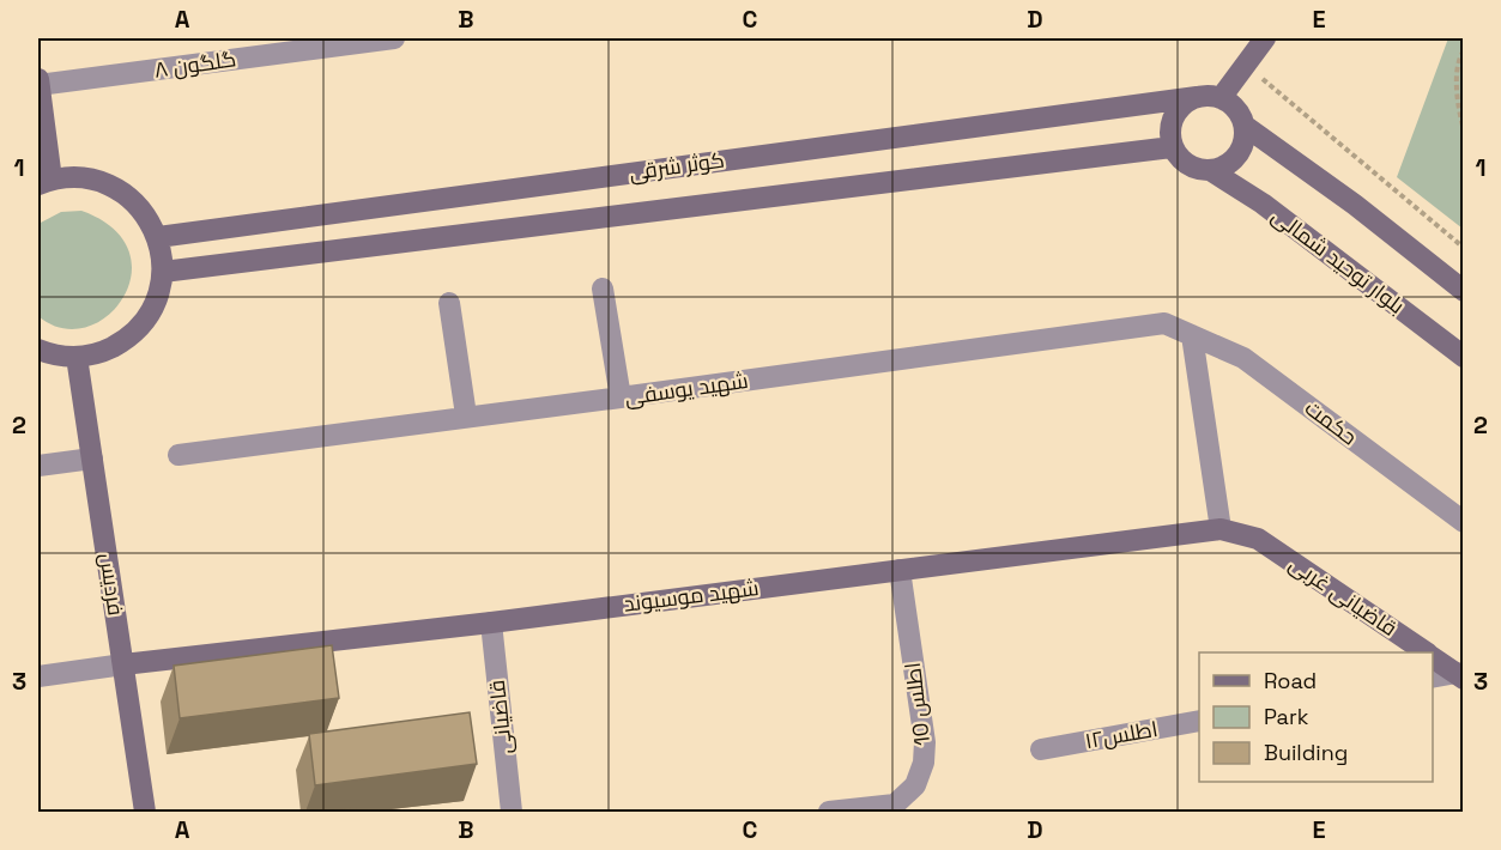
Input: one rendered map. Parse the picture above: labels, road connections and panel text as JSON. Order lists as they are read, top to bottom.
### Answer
{
  "streets": {
    "main road": [
      "کوثر شرقی",
      "بلوار توحید شمالی",
      "فردیس",
      "شهید موسیوند",
      "قاضیانی غربی"
    ],
    "street": [
      "گلگون ۸",
      "شهید یوسفی",
      "حکمت",
      "اطلس 10",
      "قاضیانی",
      "اطلس۱۲"
    ]
  },
  "crossings": [
    ["کوثر شرقی", "بلوار توحید شمالی"],
    ["شهید یوسفی", "حکمت"],
    ["فردیس", "شهید موسیوند"],
    ["شهید موسیوند", "قاضیانی غربی"],
    ["شهید موسیوند", "اطلس 10"],
    ["شهید موسیوند", "قاضیانی"]
  ],
  "legend": ["Road", "Park", "Building"],
  "grid": {
    "columns": [
      "A",
      "B",
      "C",
      "D",
      "E"
    ],
    "rows": ["1", "2", "3"]
  }
}
